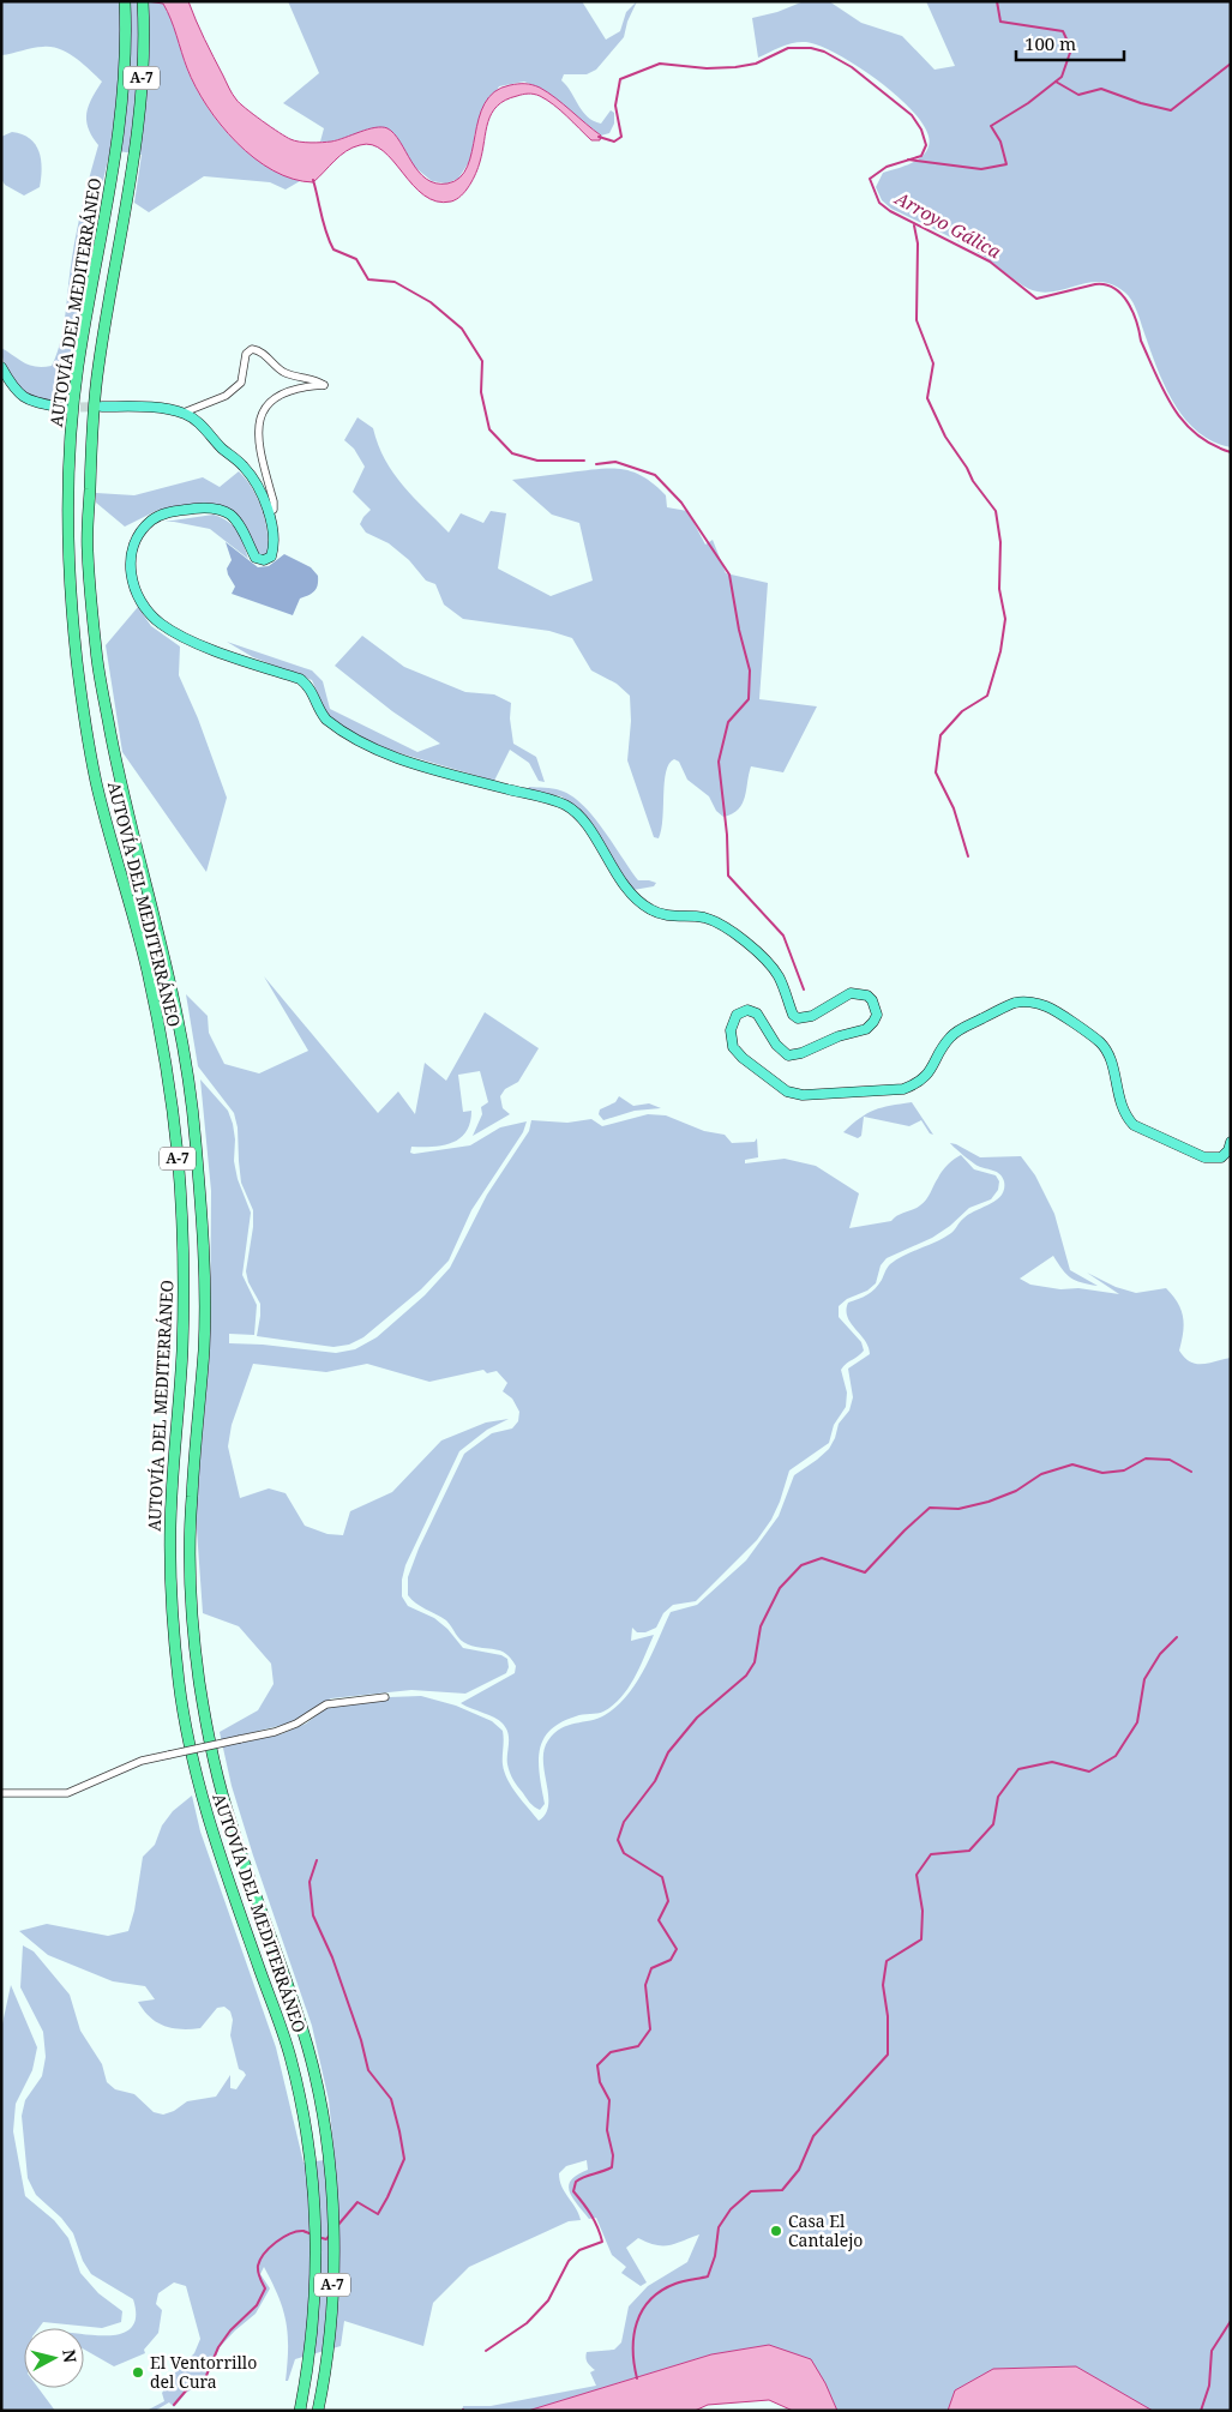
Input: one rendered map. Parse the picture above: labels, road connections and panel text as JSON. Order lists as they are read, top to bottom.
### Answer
{
  "streets": {
    "highway": ["A-7", "AUTOVÍA DEL MEDITERRÁNEO"]
  },
  "water": ["Arroyo Gálica"],
  "places": ["Casa El Cantalejo", "El Ventorrillo del Cura"],
  "scale_bar": "100 m",
  "north": "right"
}
